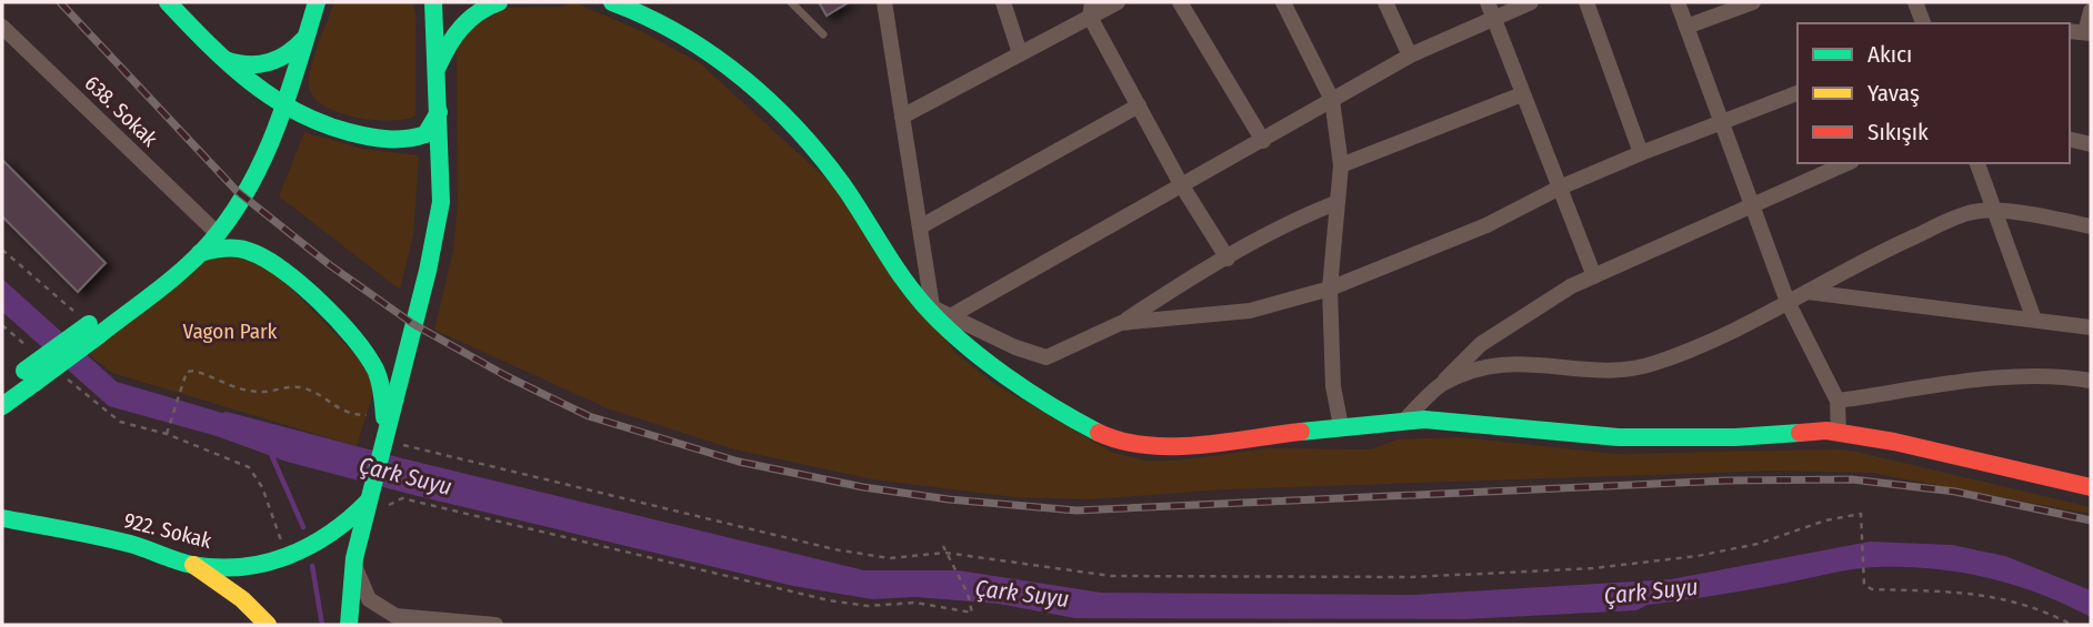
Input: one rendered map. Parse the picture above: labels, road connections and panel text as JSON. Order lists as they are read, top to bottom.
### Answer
{
  "streets": {
    "main road": ["922. Sokak"],
    "street": ["638. Sokak"]
  },
  "water": ["Çark Suyu"],
  "parks": ["Vagon Park"],
  "legend": ["Akıcı", "Yavaş", "Sıkışık"]
}
